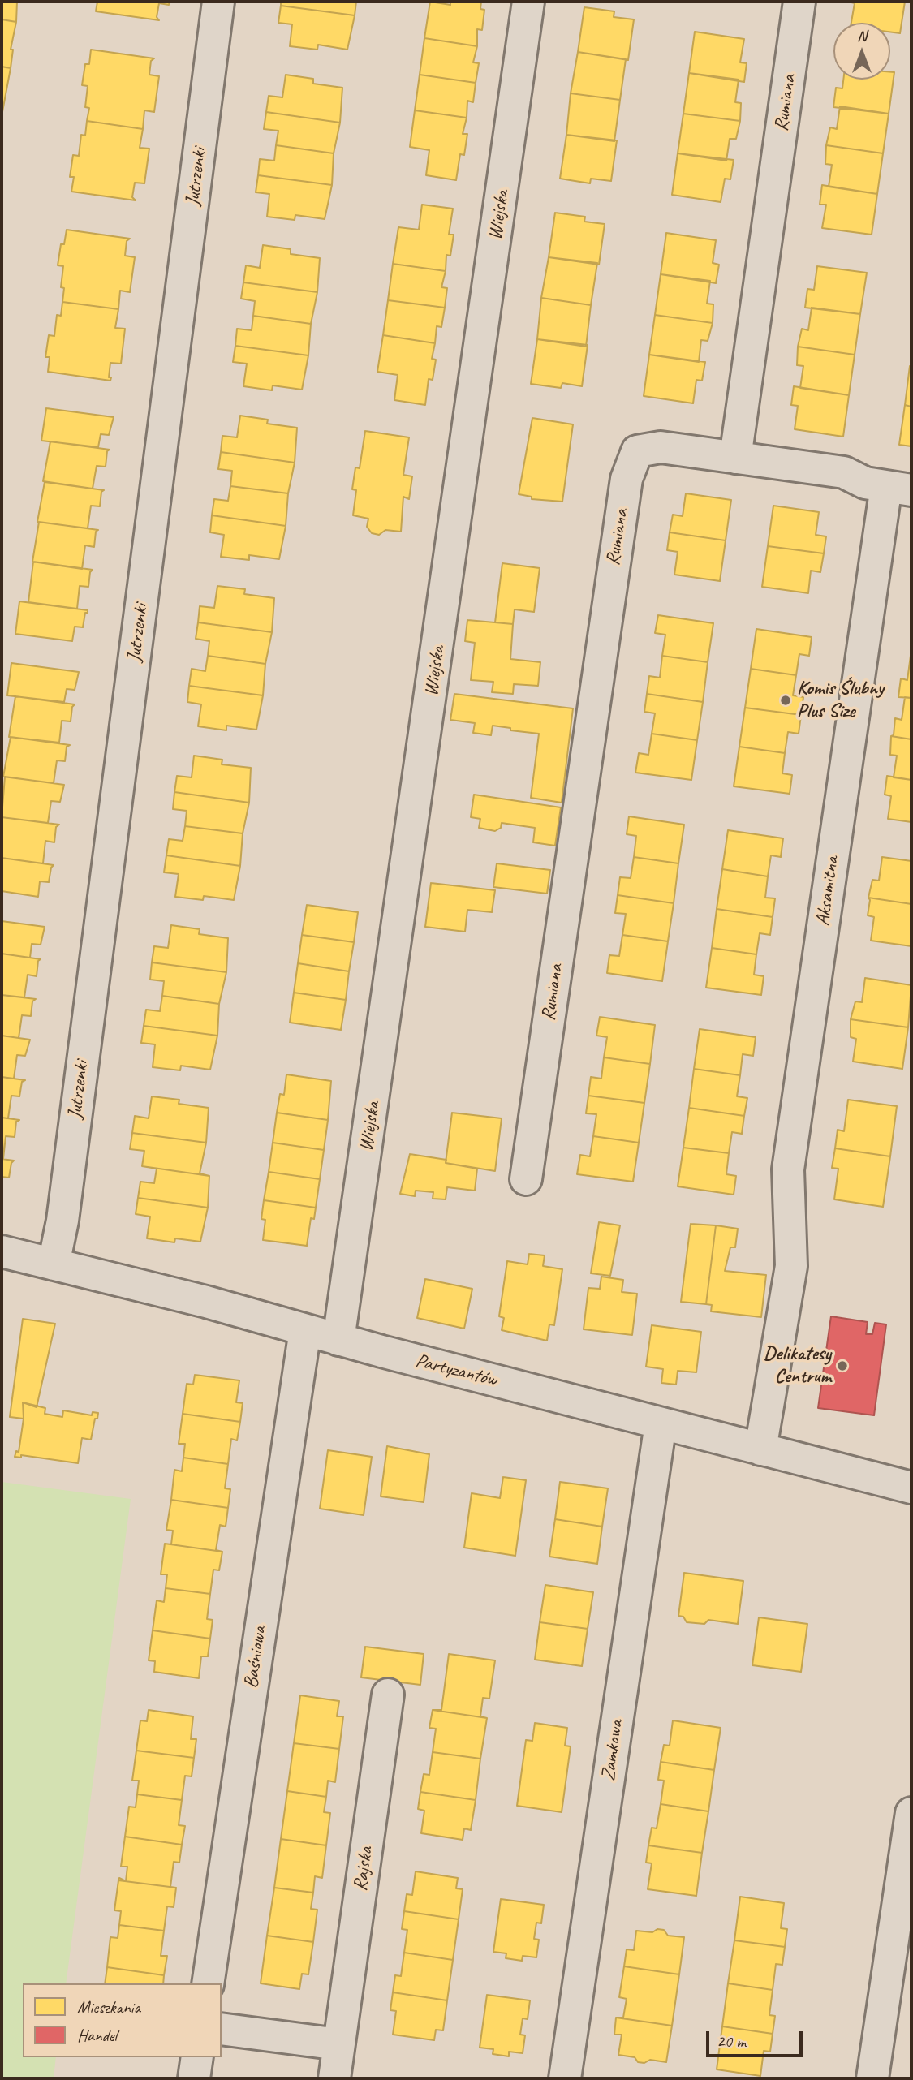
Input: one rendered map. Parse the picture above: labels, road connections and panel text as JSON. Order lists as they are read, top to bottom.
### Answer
{
  "streets": {
    "street": [
      "Rumiana",
      "Jutrzenki",
      "Wiejska",
      "Aksamitna",
      "Partyzantów",
      "Baśniowa",
      "Zamkowa",
      "Rajska"
    ]
  },
  "crossings": [
    ["Rumiana", "Aksamitna"],
    ["Jutrzenki", "Partyzantów"],
    ["Wiejska", "Partyzantów"],
    ["Aksamitna", "Partyzantów"],
    ["Partyzantów", "Baśniowa"],
    ["Partyzantów", "Zamkowa"]
  ],
  "places": ["Komis Ślubny Plus Size", "Delikatesy Centrum"],
  "legend": ["Mieszkania", "Handel"],
  "scale_bar": "20 m",
  "north": "top"
}
